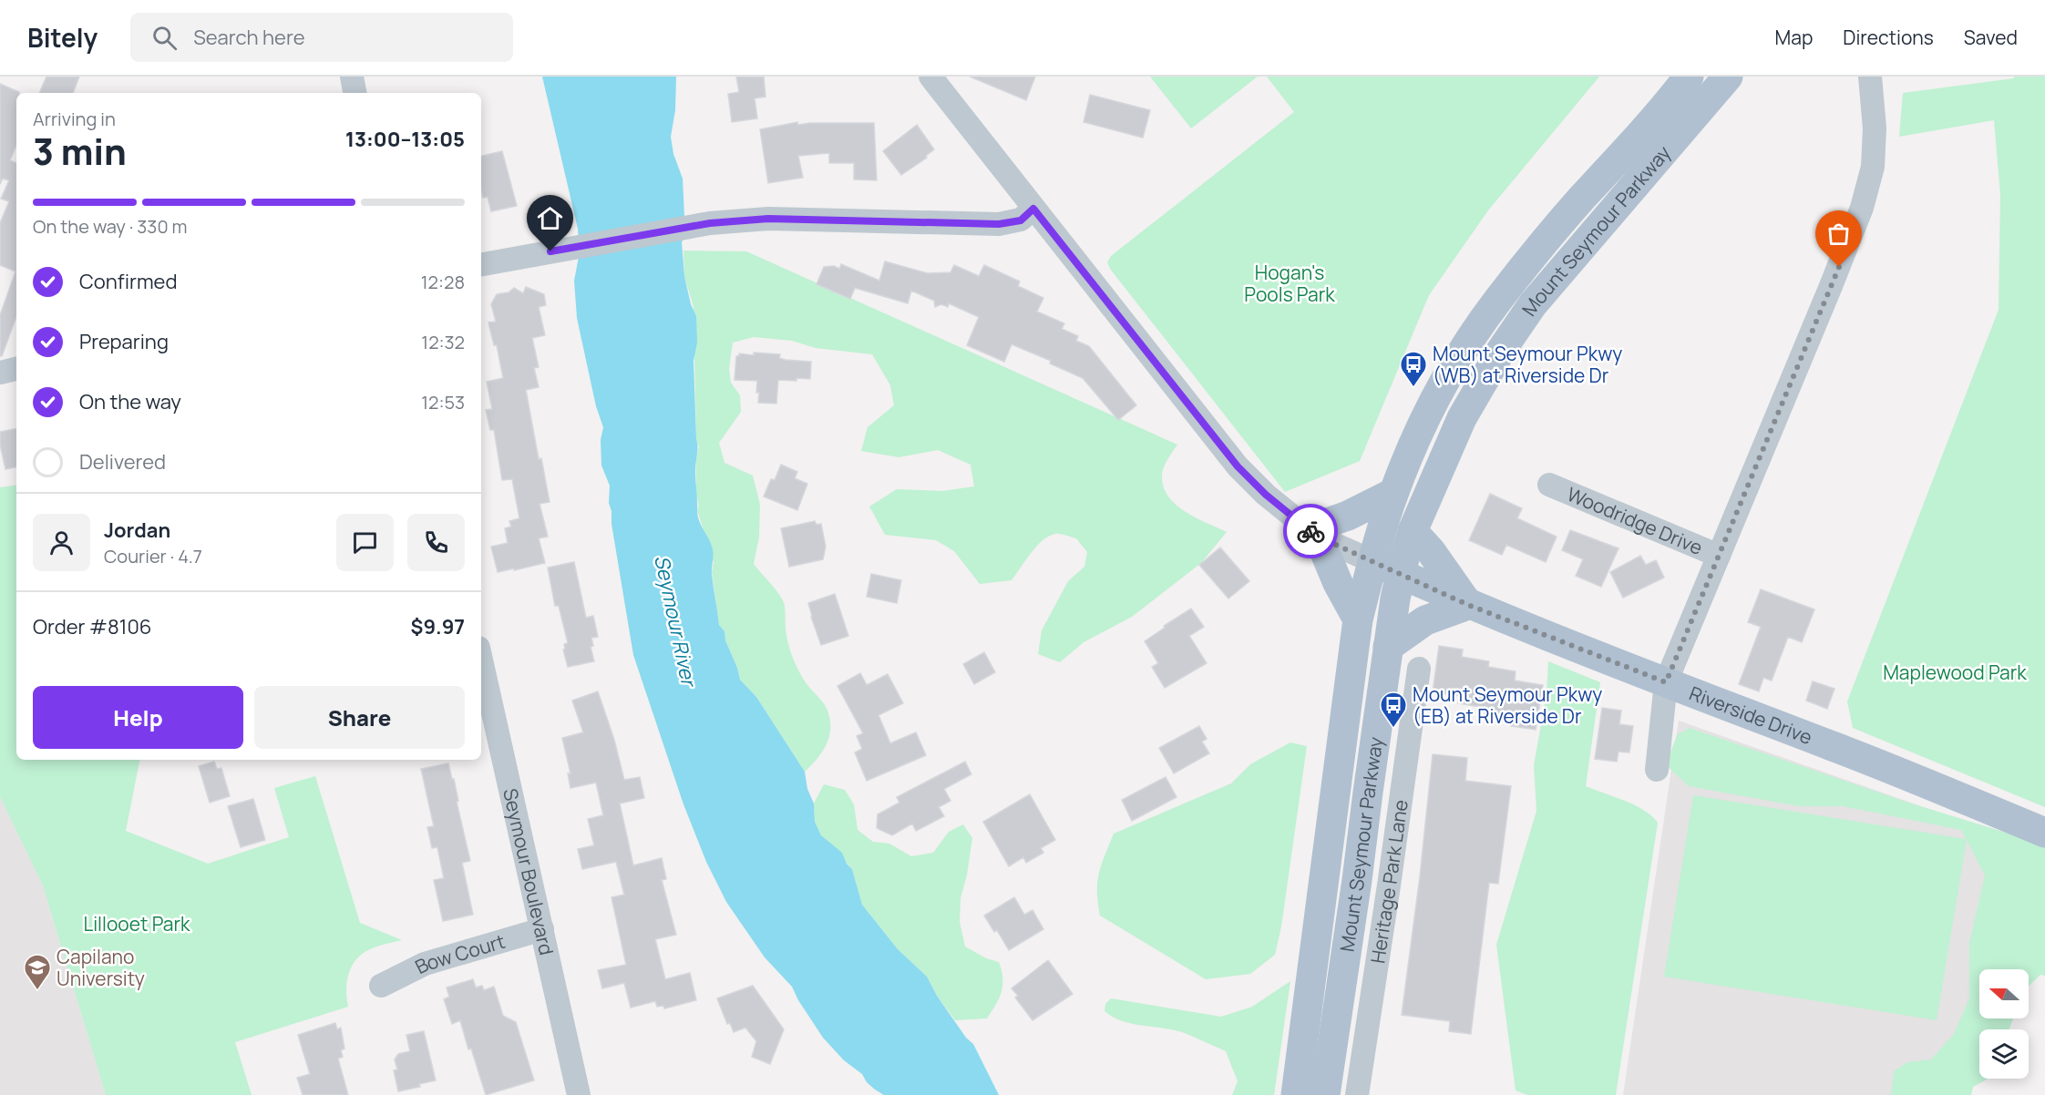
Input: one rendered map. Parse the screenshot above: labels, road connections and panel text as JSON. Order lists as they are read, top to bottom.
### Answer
{
  "streets": {
    "main road": ["Mount Seymour Parkway", "Riverside Drive"],
    "street": [
      "Woodridge Drive",
      "Seymour Boulevard",
      "Heritage Park Lane",
      "Bow Court"
    ]
  },
  "crossings": [
    ["Mount Seymour Parkway", "Riverside Drive"],
    ["Seymour Boulevard", "Bow Court"]
  ],
  "water": ["Seymour River"],
  "parks": ["Hogan's Pools Park", "Maplewood Park", "Lillooet Park"],
  "places": {
    "bus stop": ["Mount Seymour Pkwy (WB) at Riverside Dr", "Mount Seymour Pkwy (EB) at Riverside Dr"],
    "school or university": ["Capilano University"]
  },
  "north": "left",
  "page": {
    "header": "Bitely",
    "search": "Search here",
    "nav": ["Map", "Directions", "Saved"],
    "heading": ["3 min", "Arriving in", "13:00–13:05"],
    "panel": [
      "Jordan",
      "Courier · 4.7",
      "Order #8106",
      "$9.97"
    ],
    "bar": "On the way · 330 m",
    "list": [
      ["Confirmed", "12:28"],
      ["Preparing", "12:32"],
      ["On the way", "12:53"],
      "Delivered"
    ],
    "buttons": ["Help", "Share"]
  }
}
